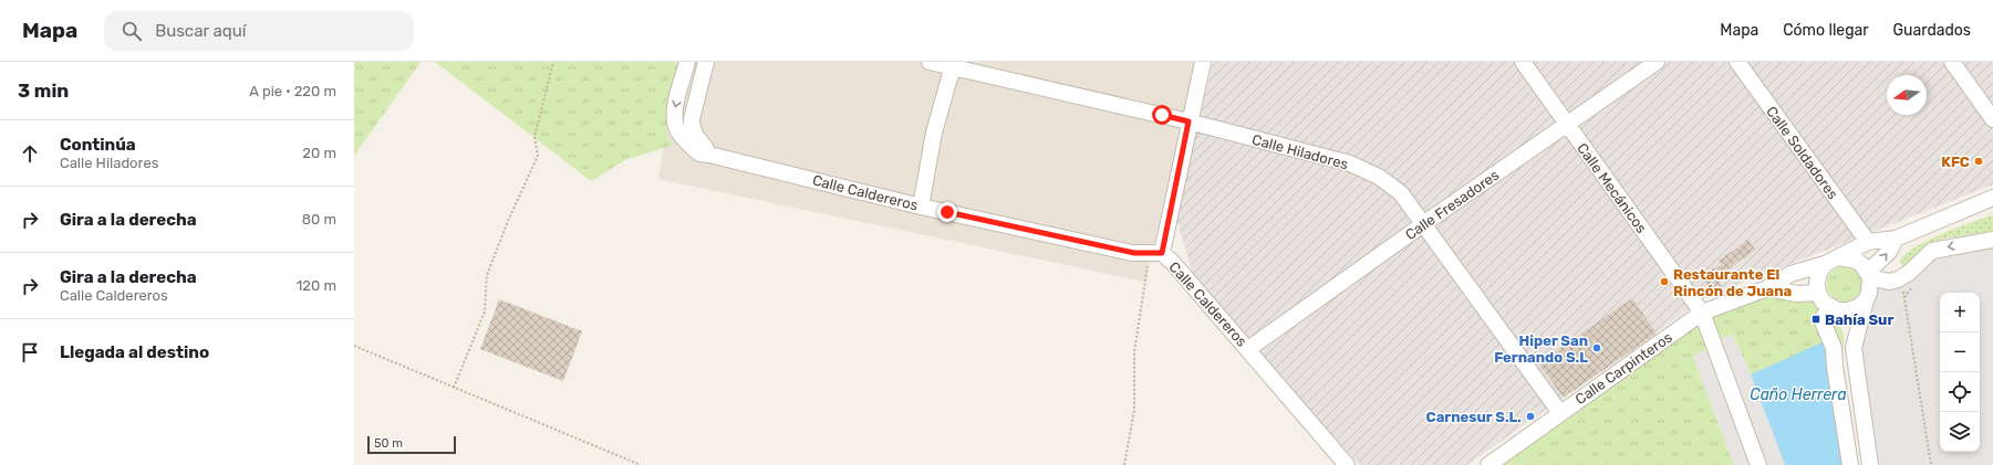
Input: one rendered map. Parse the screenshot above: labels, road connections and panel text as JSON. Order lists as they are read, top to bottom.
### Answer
{
  "streets": {
    "street": [
      "Calle Hiladores",
      "Calle Soldadores",
      "Calle Mecánicos",
      "Calle Caldereros",
      "Calle Fresadores",
      "Calle Carpinteros"
    ]
  },
  "crossings": [
    ["Calle Hiladores", "Calle Fresadores"],
    ["Calle Hiladores", "Calle Carpinteros"],
    ["Calle Mecánicos", "Calle Fresadores"],
    ["Calle Mecánicos", "Calle Carpinteros"],
    ["Calle Caldereros", "Calle Fresadores"]
  ],
  "water": ["Caño Herrera"],
  "places": {
    "other": [
      "KFC",
      "Restaurante El Rincón de Juana",
      "Hiper San Fernando S.L",
      "Carnesur S.L."
    ],
    "transit": ["Bahía Sur"]
  },
  "scale_bar": "50 m",
  "north": "left",
  "page": {
    "header": "Mapa",
    "search": "Buscar aquí",
    "nav": ["Mapa", "Cómo llegar", "Guardados"],
    "heading": ["3 min", "A pie · 220 m"],
    "list": [
      ["Continúa", "Calle Hiladores", "20 m"],
      ["Gira a la derecha", "80 m"],
      ["Gira a la derecha", "Calle Caldereros", "120 m"],
      "Llegada al destino"
    ],
    "map_buttons": ["+", "−"],
    "scale": "50 m"
  }
}
